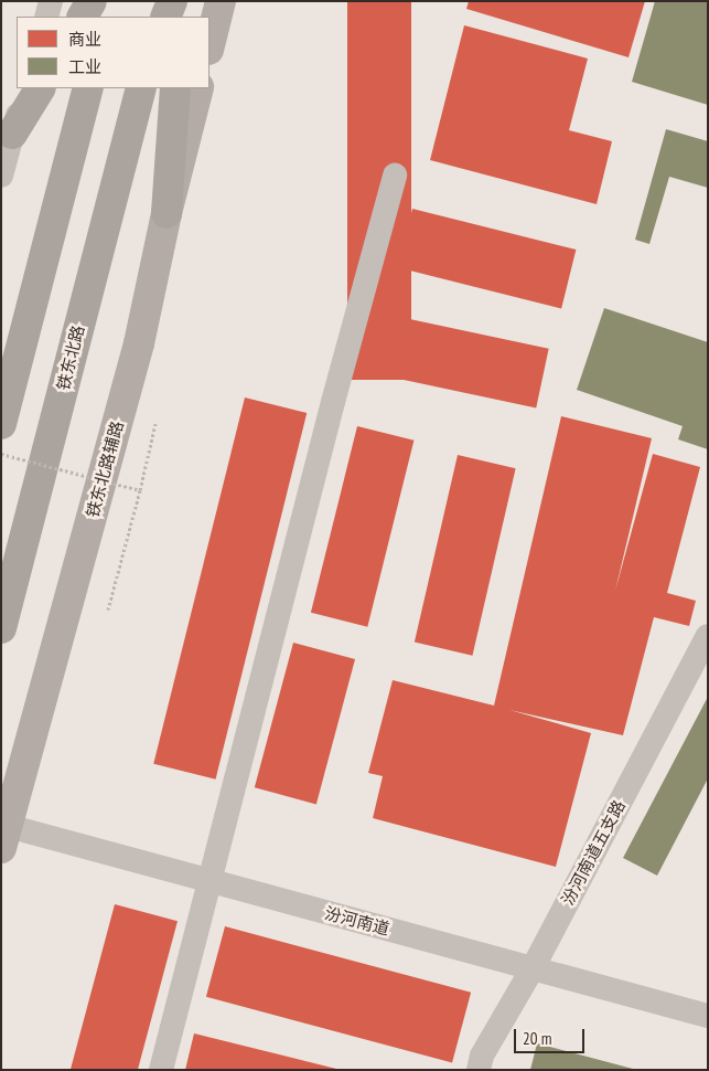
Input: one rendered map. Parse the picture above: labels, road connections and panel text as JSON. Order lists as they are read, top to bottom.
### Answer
{
  "streets": {
    "highway": ["铁东北路"],
    "main road": ["铁东北路辅路"],
    "street": ["汾河南道五支路", "汾河南道"]
  },
  "crossings": [
    ["铁东北路辅路", "汾河南道"],
    ["汾河南道五支路", "汾河南道"]
  ],
  "legend": ["商业", "工业"],
  "scale_bar": "20 m"
}
